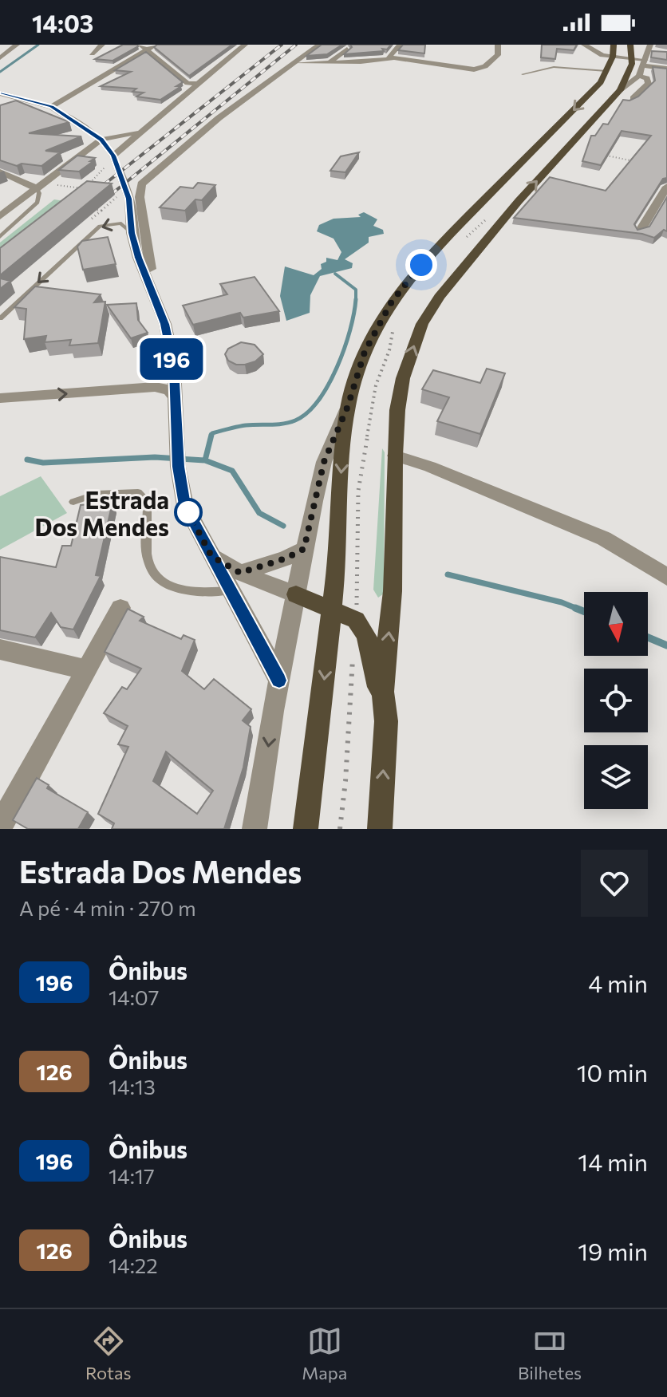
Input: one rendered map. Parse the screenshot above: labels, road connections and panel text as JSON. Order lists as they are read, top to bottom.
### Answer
{
  "places": ["Estrada Dos Mendes"],
  "lines": ["bus line 196"],
  "north": "bottom",
  "page": {
    "status": "14:03",
    "on_map": "196",
    "heading": ["Estrada Dos Mendes", "A pé · 4 min · 270 m"],
    "list": [
      {
        "mark": "196",
        "name": "Ônibus",
        "note": "14:07",
        "value": "4 min"
      },
      {
        "mark": "126",
        "name": "Ônibus",
        "note": "14:13",
        "value": "10 min"
      },
      {
        "mark": "196",
        "name": "Ônibus",
        "note": "14:17",
        "value": "14 min"
      },
      {
        "mark": "126",
        "name": "Ônibus",
        "note": "14:22",
        "value": "19 min"
      }
    ],
    "tabs": ["Rotas", "Mapa", "Bilhetes"]
  }
}
